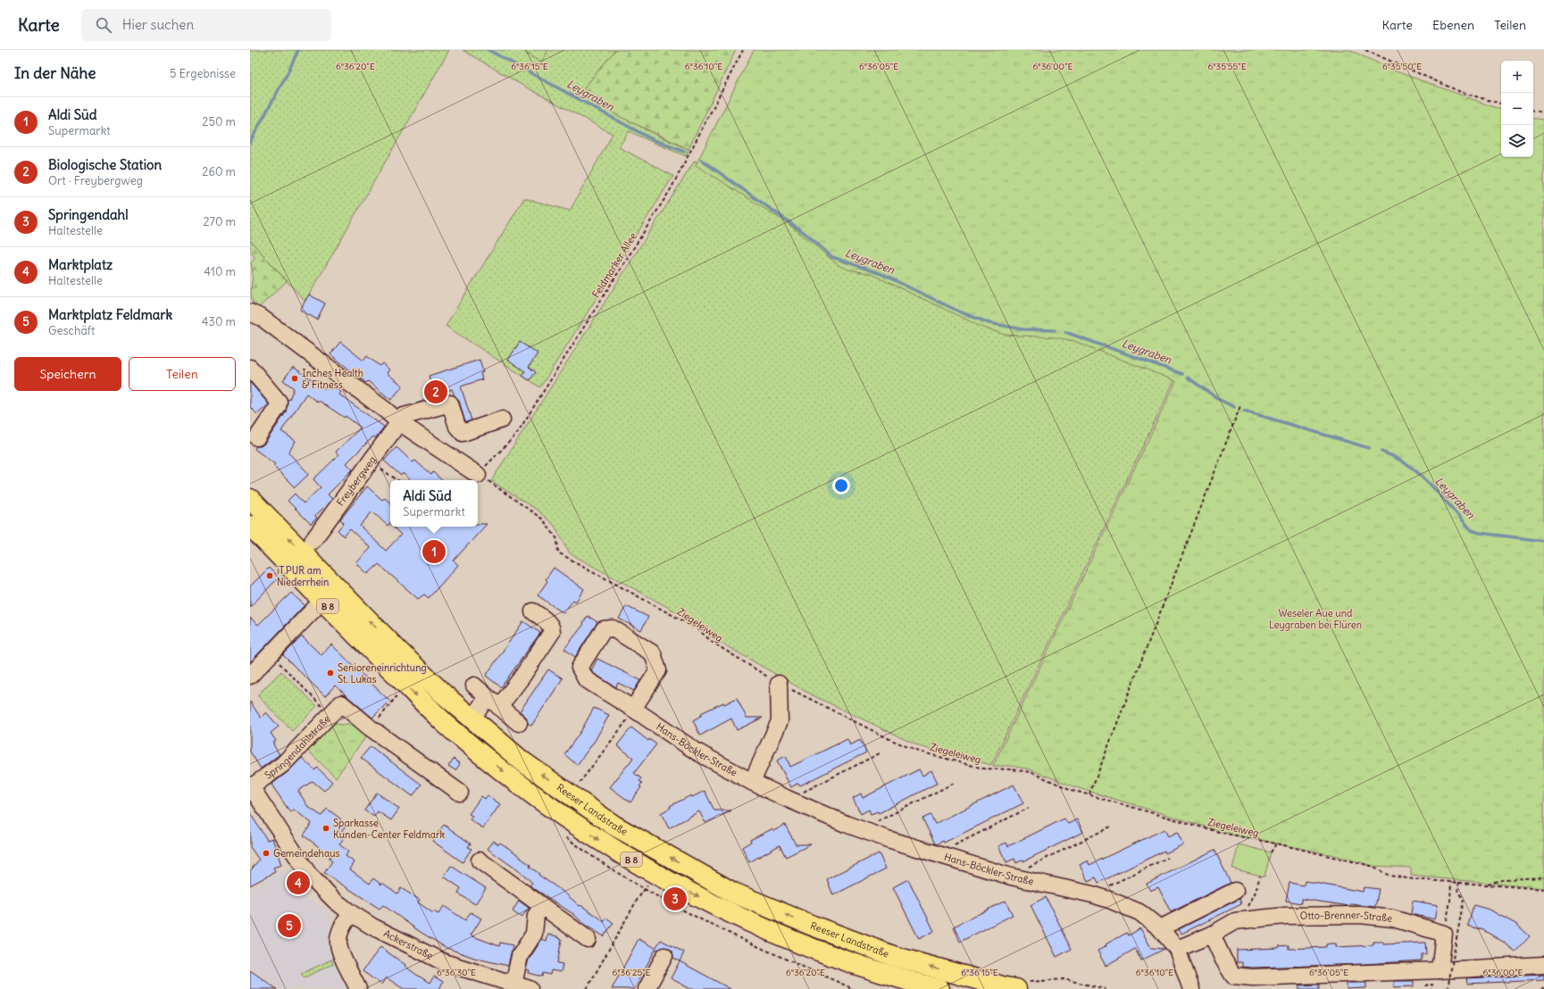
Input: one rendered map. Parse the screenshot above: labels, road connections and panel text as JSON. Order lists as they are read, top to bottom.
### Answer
{
  "streets": {
    "main road": ["B 8", "Reeser Landstraße"],
    "street": [
      "Freybergweg",
      "Springendahlstraße",
      "Hans-Böckler-Straße",
      "Otto-Brenner-Straße",
      "Ackerstraße"
    ],
    "path": ["Feldmarker Allee", "Ziegeleiweg"]
  },
  "crossings": [
    ["Feldmarker Allee", "Ziegeleiweg"],
    ["Springendahlstraße", "Ackerstraße"],
    ["Hans-Böckler-Straße", "Otto-Brenner-Straße"]
  ],
  "water": ["Leygraben"],
  "parks": ["Weseler Aue und Leygraben bei Flüren"],
  "places": [
    "Inches Health & Fitness",
    "iT.PUR am Niederrhein",
    "Senioreneinrichtung St. Lukas",
    "Sparkasse Kunden-Center Feldmark",
    "Gemeindehaus"
  ],
  "page": {
    "header": "Karte",
    "search": "Hier suchen",
    "nav": ["Karte", "Ebenen", "Teilen"],
    "heading": ["In der Nähe", "5 Ergebnisse"],
    "map_buttons": ["+", "−"],
    "list": [
      {
        "mark": "1",
        "name": "Aldi Süd",
        "note": "Supermarkt",
        "value": "250 m"
      },
      {
        "mark": "2",
        "name": "Biologische Station",
        "note": "Ort · Freybergweg",
        "value": "260 m"
      },
      {
        "mark": "3",
        "name": "Springendahl",
        "note": "Haltestelle",
        "value": "270 m"
      },
      {
        "mark": "4",
        "name": "Marktplatz",
        "note": "Haltestelle",
        "value": "410 m"
      },
      {
        "mark": "5",
        "name": "Marktplatz Feldmark",
        "note": "Geschäft",
        "value": "430 m"
      }
    ],
    "buttons": ["Speichern", "Teilen"],
    "pins": [
      "2",
      "1",
      "4",
      "3",
      "5"
    ],
    "popup": ["Aldi Süd", "Supermarkt"]
  },
  "coordinates": [
    "6°36'20\"E",
    "6°36'15\"E",
    "6°36'10\"E",
    "6°36'05\"E",
    "6°36'00\"E",
    "6°35'50\"E",
    "6°35'55\"E",
    "6°36'30\"E",
    "6°36'25\"E"
  ]
}
